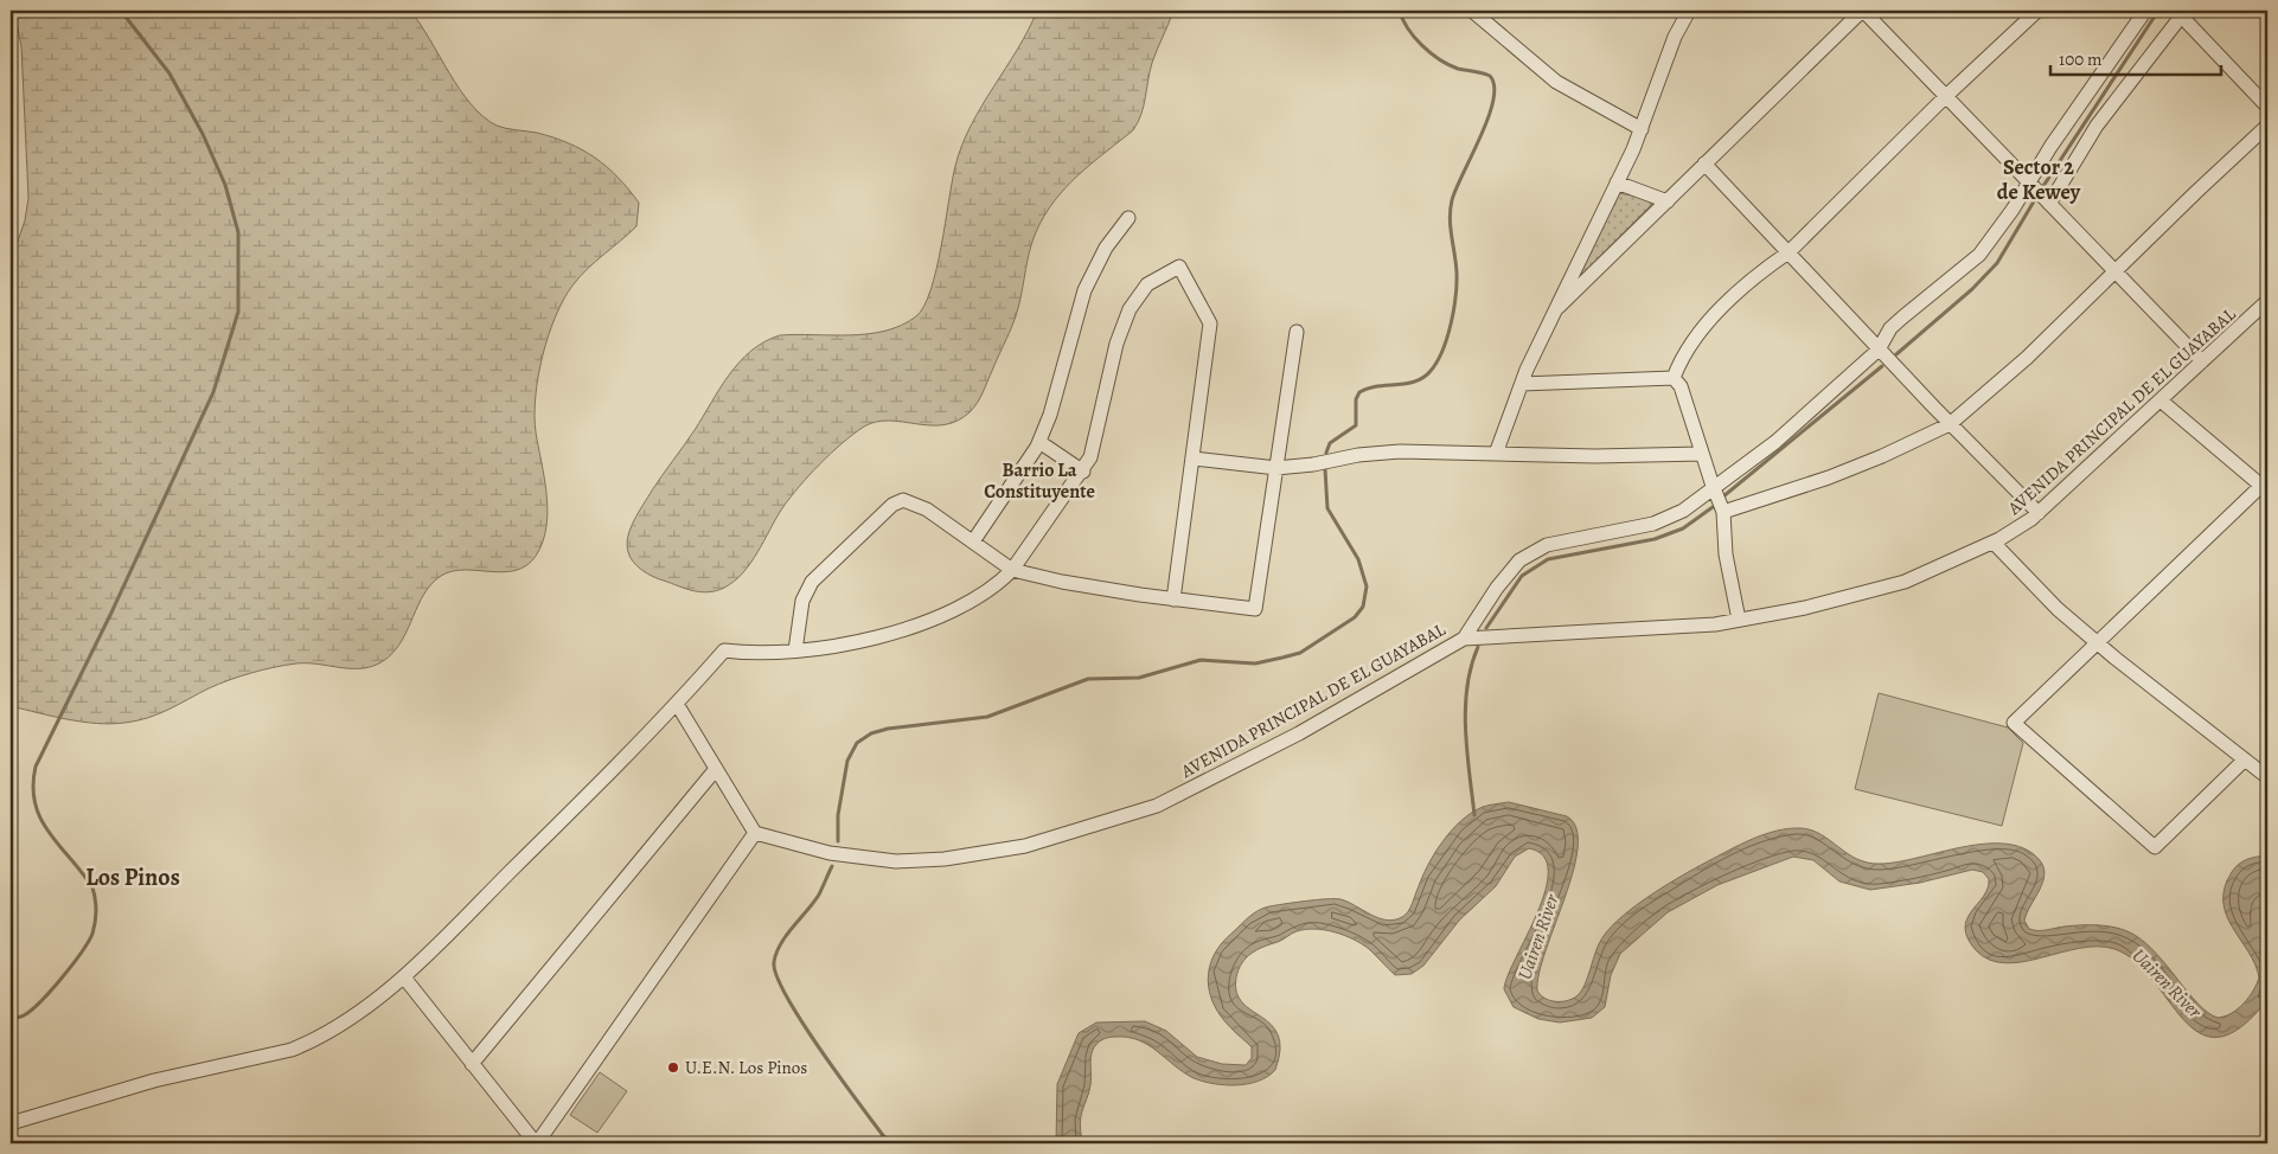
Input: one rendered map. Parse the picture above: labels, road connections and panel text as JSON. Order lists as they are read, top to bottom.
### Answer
{
  "streets": {
    "street": ["AVENIDA PRINCIPAL DE EL GUAYABAL"]
  },
  "districts": ["Sector 2 de Kewey", "Barrio La Constituyente", "Los Pinos"],
  "water": ["Uairen River"],
  "places": ["U.E.N. Los Pinos"],
  "scale_bar": "100 m"
}
